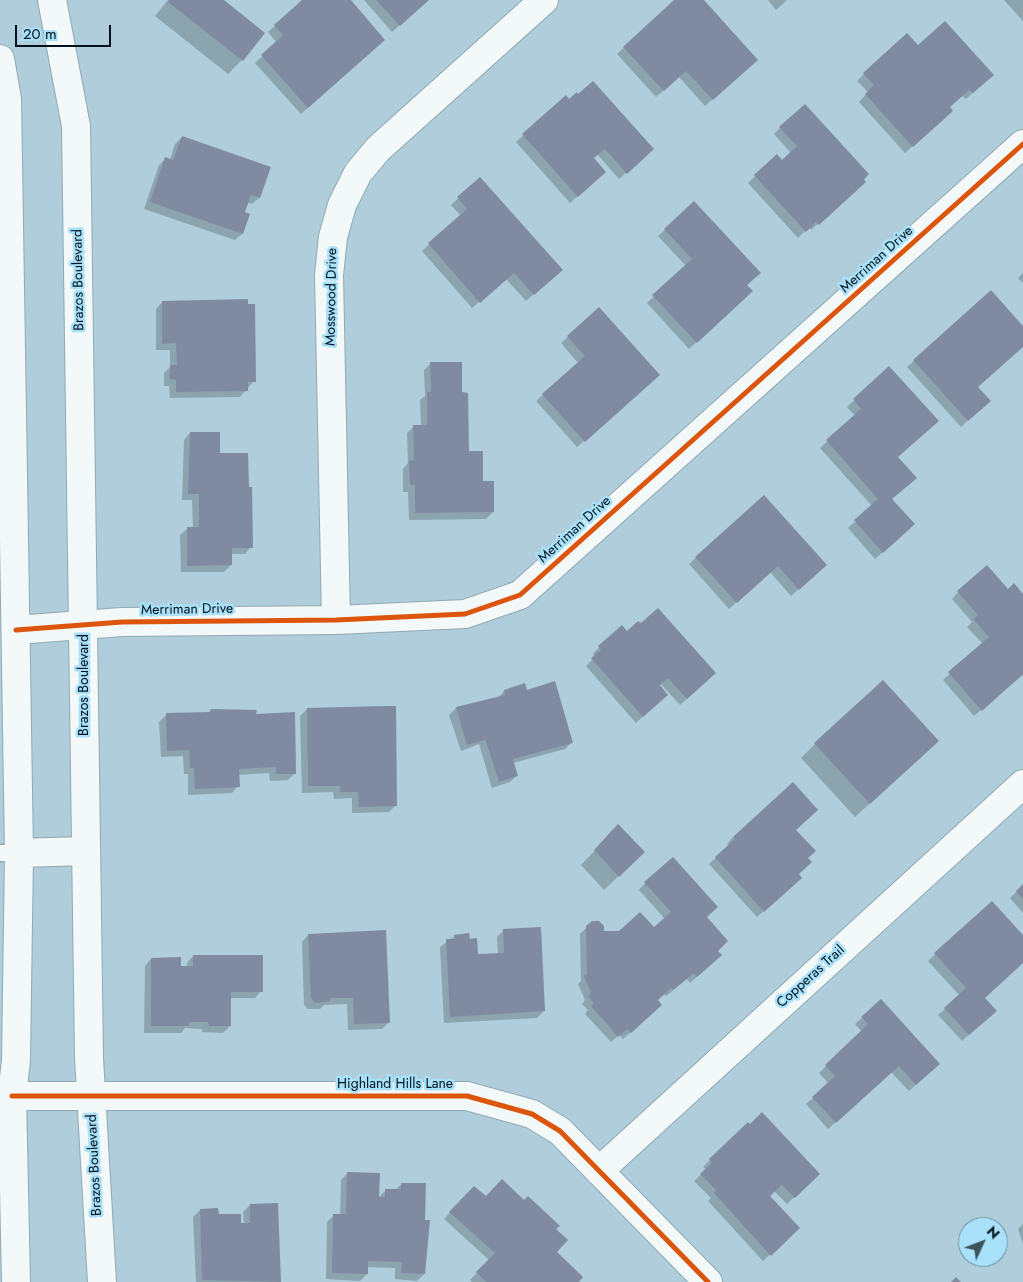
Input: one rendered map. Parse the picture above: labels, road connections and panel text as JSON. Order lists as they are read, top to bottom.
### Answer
{
  "streets": {
    "street": [
      "Merriman Drive",
      "Brazos Boulevard",
      "Mosswood Drive",
      "Copperas Trail",
      "Highland Hills Lane"
    ]
  },
  "crossings": [
    ["Merriman Drive", "Brazos Boulevard"],
    ["Merriman Drive", "Mosswood Drive"],
    ["Brazos Boulevard", "Highland Hills Lane"],
    ["Copperas Trail", "Highland Hills Lane"]
  ],
  "scale_bar": "20 m",
  "north": "top right"
}
